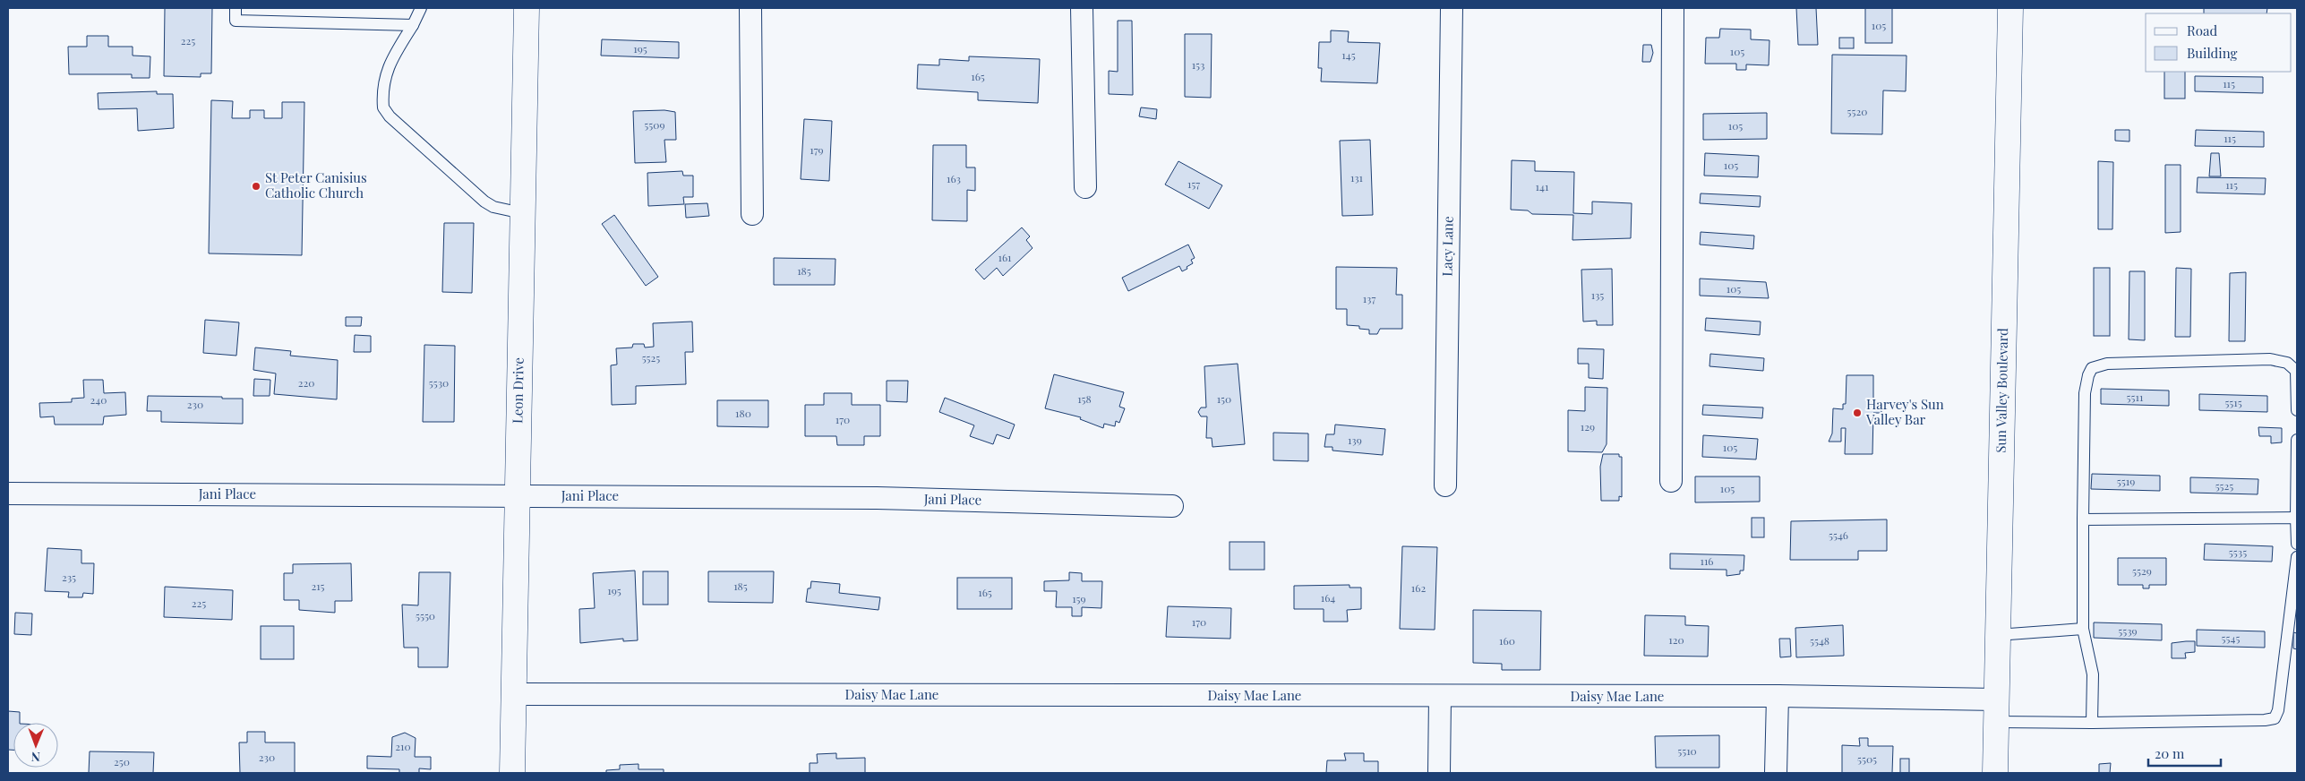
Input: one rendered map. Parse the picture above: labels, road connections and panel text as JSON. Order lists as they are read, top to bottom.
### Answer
{
  "streets": {
    "street": [
      "Lacy Lane",
      "Leon Drive",
      "Sun Valley Boulevard",
      "Jani Place",
      "Daisy Mae Lane"
    ]
  },
  "crossings": [
    ["Leon Drive", "Jani Place"],
    ["Leon Drive", "Daisy Mae Lane"],
    ["Sun Valley Boulevard", "Daisy Mae Lane"]
  ],
  "places": ["St Peter Canisius Catholic Church", "Harvey's Sun Valley Bar"],
  "house_numbers": [
    "105",
    "225",
    "195",
    "105",
    "145",
    "153",
    "165",
    "115",
    "5520",
    "5509",
    "105",
    "115",
    "179",
    "105",
    "131",
    "163",
    "157",
    "115",
    "141",
    "161",
    "185",
    "105",
    "135",
    "137",
    "5525",
    "220",
    "5530",
    "5511",
    "158",
    "150",
    "240",
    "5515",
    "230",
    "180",
    "170",
    "129",
    "139",
    "105",
    "5519",
    "5525",
    "105",
    "5546",
    "5535",
    "116",
    "5529",
    "235",
    "215",
    "185",
    "162",
    "195",
    "165",
    "164",
    "159",
    "225",
    "5550",
    "170",
    "5539",
    "5545",
    "120",
    "160",
    "5548",
    "210",
    "5510",
    "230",
    "5505",
    "250"
  ],
  "legend": ["Road", "Building"],
  "scale_bar": "20 m",
  "north": "bottom"
}
